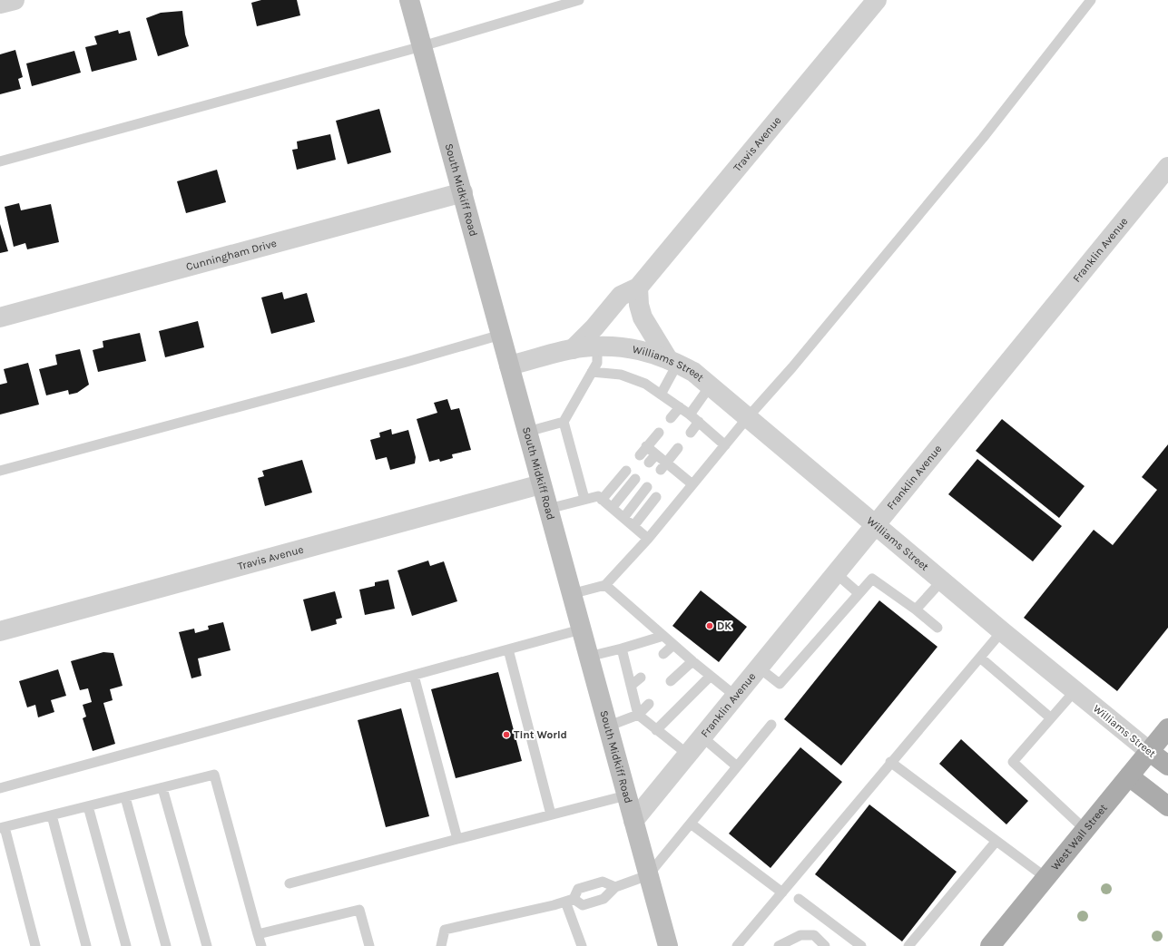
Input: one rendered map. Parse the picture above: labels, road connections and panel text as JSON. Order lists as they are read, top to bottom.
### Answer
{
  "streets": {
    "main road": ["South Midkiff Road", "Williams Street", "West Wall Street"],
    "street": ["Travis Avenue", "Franklin Avenue", "Cunningham Drive"]
  },
  "crossings": [
    ["Travis Avenue", "South Midkiff Road"],
    ["South Midkiff Road", "Franklin Avenue"],
    ["South Midkiff Road", "Cunningham Drive"],
    ["Franklin Avenue", "Williams Street"],
    ["Williams Street", "West Wall Street"]
  ],
  "places": ["DK", "Tint World"]
}
